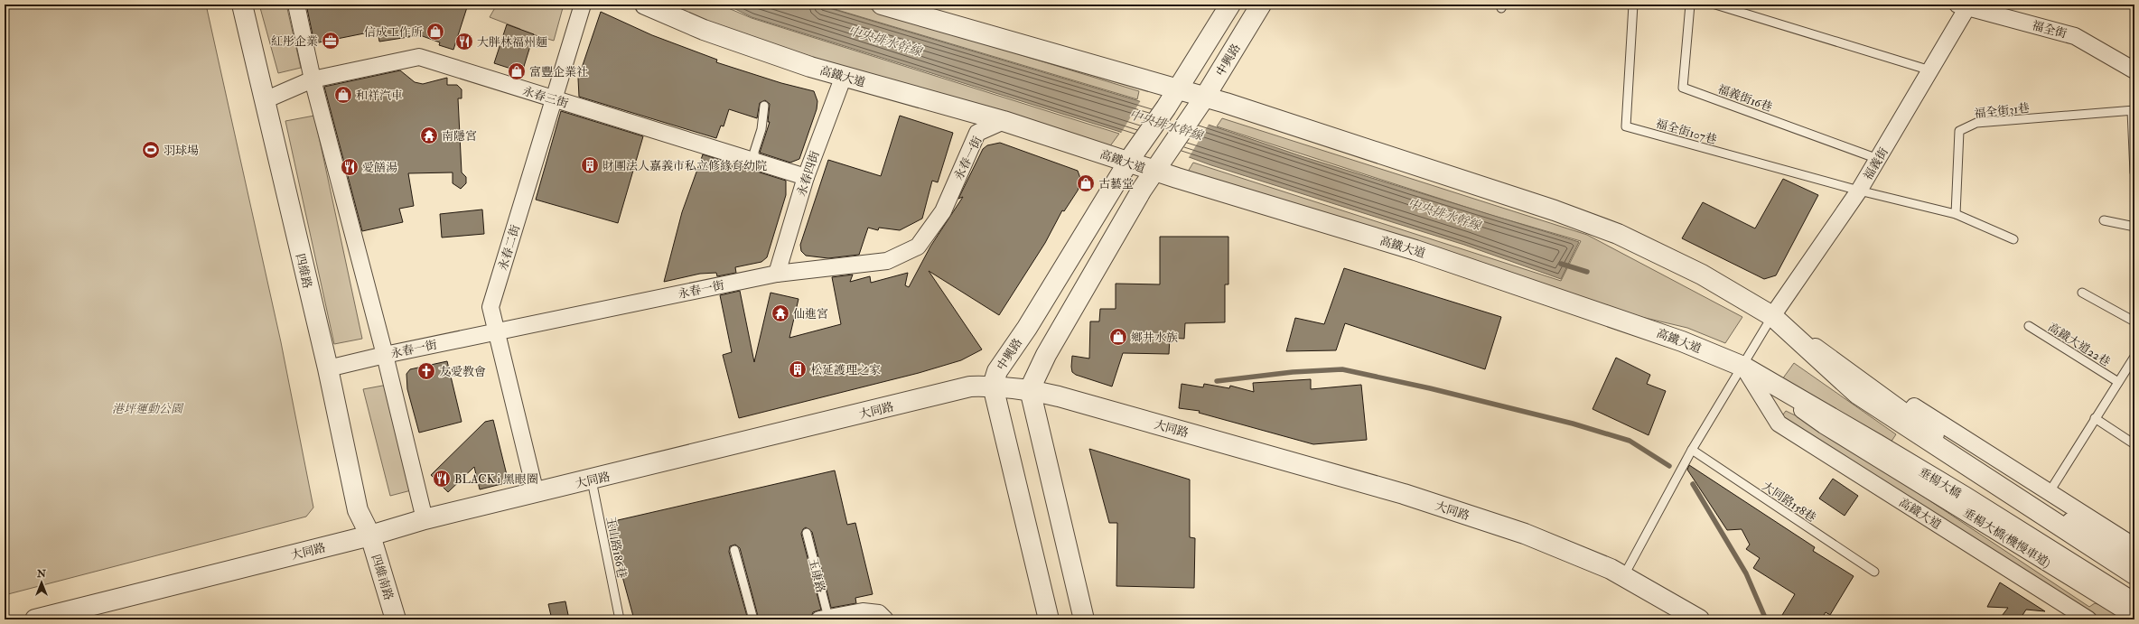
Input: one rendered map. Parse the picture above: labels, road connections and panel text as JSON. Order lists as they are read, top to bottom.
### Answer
{
  "streets": {
    "street": [
      "福全街",
      "中興路",
      "高鐵大道",
      "永春三街",
      "永春一街",
      "福義街",
      "永春四街",
      "永春二街",
      "四維路",
      "大同路",
      "垂楊大橋",
      "垂楊大橋(機慢車道)",
      "玉康路",
      "四維南路"
    ],
    "lane": [
      "福義街16巷",
      "福全街31巷",
      "福全街107巷",
      "高鐵大道22巷",
      "大同路158巷",
      "玉山路186巷"
    ]
  },
  "crossings": [
    ["福全街", "福義街"],
    ["中興路", "高鐵大道"],
    ["中興路", "大同路"],
    ["高鐵大道", "永春一街"],
    ["高鐵大道", "永春四街"],
    ["高鐵大道", "垂楊大橋"],
    ["永春三街", "永春四街"],
    ["永春三街", "永春二街"],
    ["永春三街", "四維路"],
    ["福義街16巷", "福義街"],
    ["福全街107巷", "福義街"],
    ["永春一街", "永春四街"],
    ["永春一街", "永春二街"],
    ["永春一街", "四維路"],
    ["永春二街", "大同路"],
    ["四維路", "大同路"],
    ["四維路", "四維南路"],
    ["大同路", "玉山路186巷"],
    ["大同路", "四維南路"],
    ["垂楊大橋", "垂楊大橋(機慢車道)"]
  ],
  "water": ["中央排水幹線"],
  "parks": ["港坪運動公園"],
  "places": {
    "shop": [
      "信成工作所",
      "富豐企業社",
      "和祥汽車",
      "古藝堂",
      "鄉井水族"
    ],
    "office": ["紅彤企業"],
    "restaurant": ["大胖林福州麵", "愛饍湯", "BLACK i 黑眼圈"],
    "temple": ["南隱宮", "仙進宮"],
    "sports": ["羽球場"],
    "building": ["財團法人嘉義市私立修緣育幼院", "松延護理之家"],
    "church": ["友愛教會"]
  },
  "north": "top"
}
